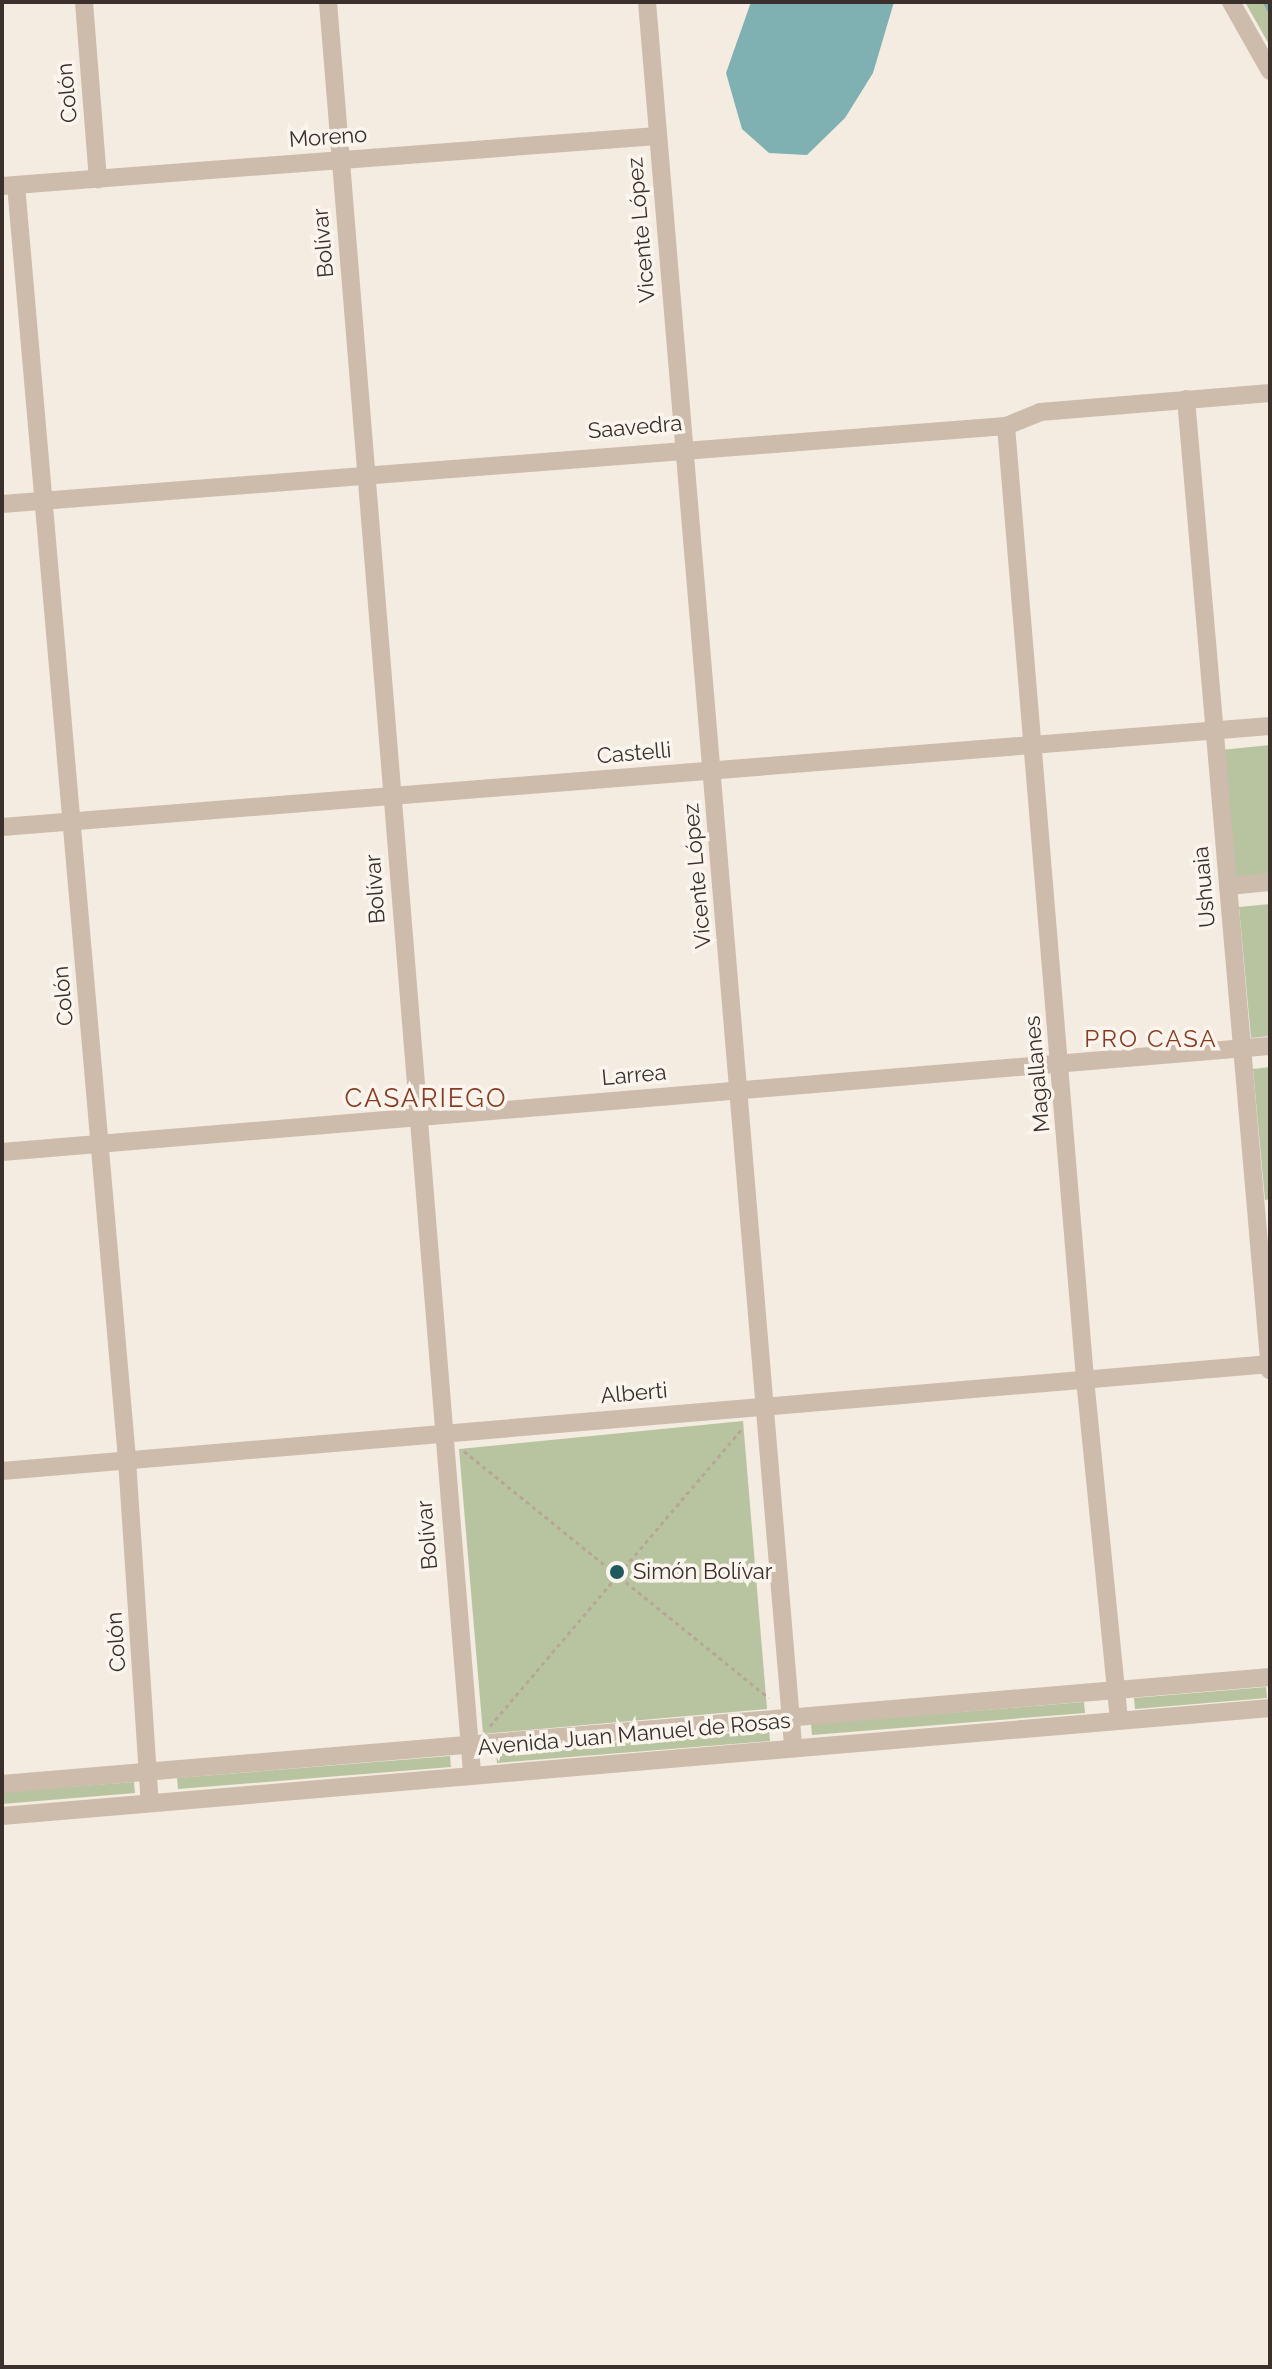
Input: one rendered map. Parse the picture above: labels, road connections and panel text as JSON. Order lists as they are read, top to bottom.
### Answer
{
  "streets": {
    "street": [
      "Colón",
      "Moreno",
      "Vicente López",
      "Bolívar",
      "Saavedra",
      "Castelli",
      "Ushuaia",
      "Magallanes",
      "Larrea",
      "Alberti",
      "Avenida Juan Manuel de Rosas"
    ]
  },
  "crossings": [
    ["Colón", "Moreno"],
    ["Colón", "Saavedra"],
    ["Colón", "Castelli"],
    ["Colón", "Larrea"],
    ["Colón", "Alberti"],
    ["Colón", "Avenida Juan Manuel de Rosas"],
    ["Moreno", "Vicente López"],
    ["Moreno", "Bolívar"],
    ["Vicente López", "Saavedra"],
    ["Vicente López", "Castelli"],
    ["Vicente López", "Larrea"],
    ["Vicente López", "Alberti"],
    ["Vicente López", "Avenida Juan Manuel de Rosas"],
    ["Bolívar", "Saavedra"],
    ["Bolívar", "Castelli"],
    ["Bolívar", "Larrea"],
    ["Bolívar", "Alberti"],
    ["Bolívar", "Avenida Juan Manuel de Rosas"],
    ["Saavedra", "Ushuaia"],
    ["Saavedra", "Magallanes"],
    ["Castelli", "Ushuaia"],
    ["Castelli", "Magallanes"],
    ["Ushuaia", "Larrea"],
    ["Ushuaia", "Alberti"],
    ["Magallanes", "Larrea"],
    ["Magallanes", "Alberti"],
    ["Magallanes", "Avenida Juan Manuel de Rosas"]
  ],
  "districts": ["PRO CASA", "CASARIEGO"],
  "places": ["Simón Bolívar"]
}
